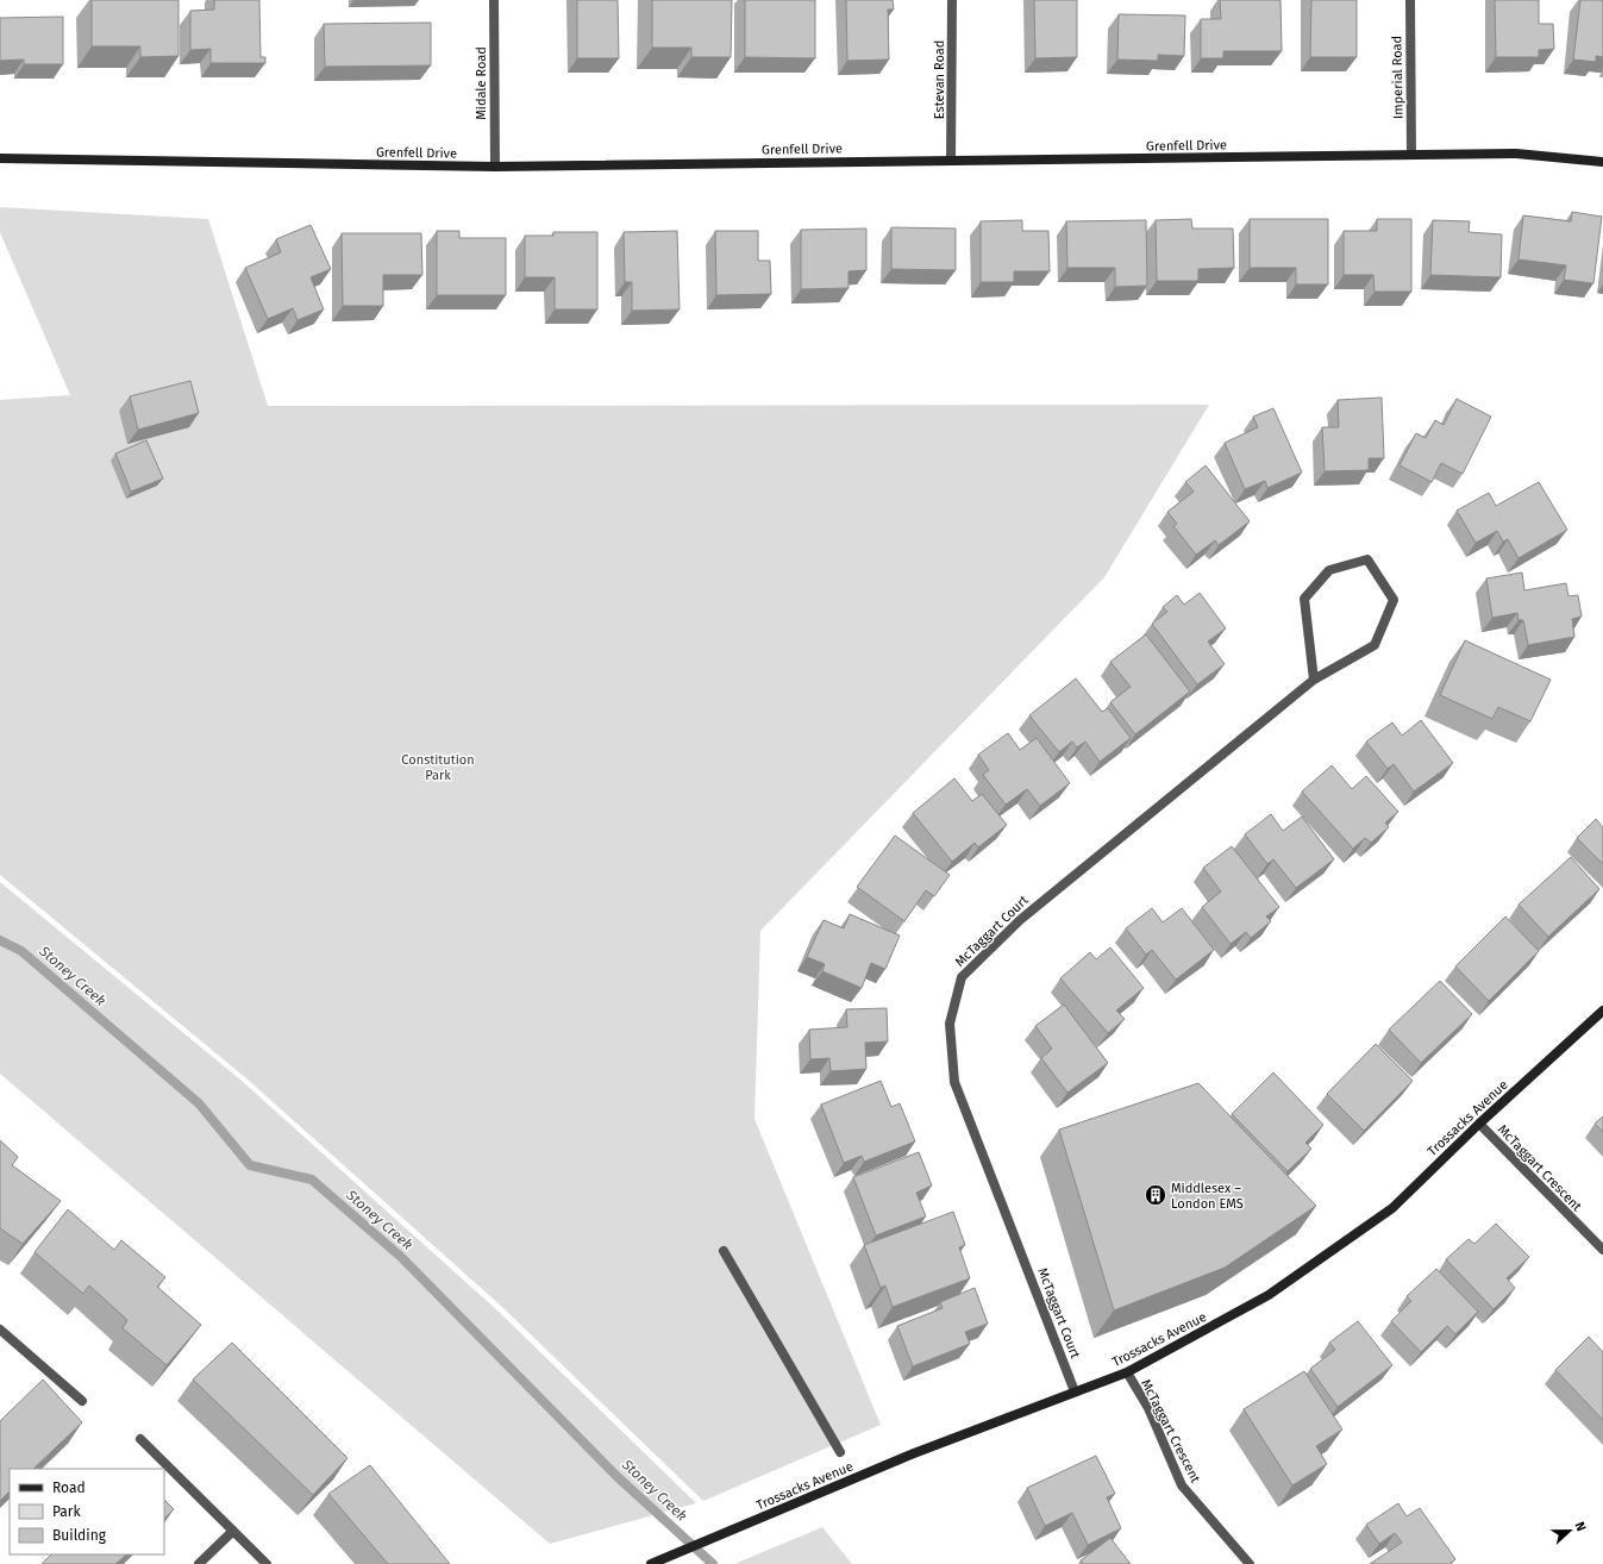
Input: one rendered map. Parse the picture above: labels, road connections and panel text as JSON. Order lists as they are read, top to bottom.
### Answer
{
  "streets": {
    "street": [
      "Imperial Road",
      "Estevan Road",
      "Midale Road",
      "Grenfell Drive",
      "McTaggart Court",
      "Trossacks Avenue",
      "McTaggart Crescent"
    ]
  },
  "crossings": [
    ["Imperial Road", "Grenfell Drive"],
    ["Estevan Road", "Grenfell Drive"],
    ["Midale Road", "Grenfell Drive"],
    ["McTaggart Court", "Trossacks Avenue"],
    ["Trossacks Avenue", "McTaggart Crescent"]
  ],
  "water": ["Stoney Creek"],
  "parks": ["Constitution Park"],
  "places": {
    "building": ["Middlesex – London EMS"]
  },
  "legend": ["Road", "Park", "Building"],
  "north": "right"
}
